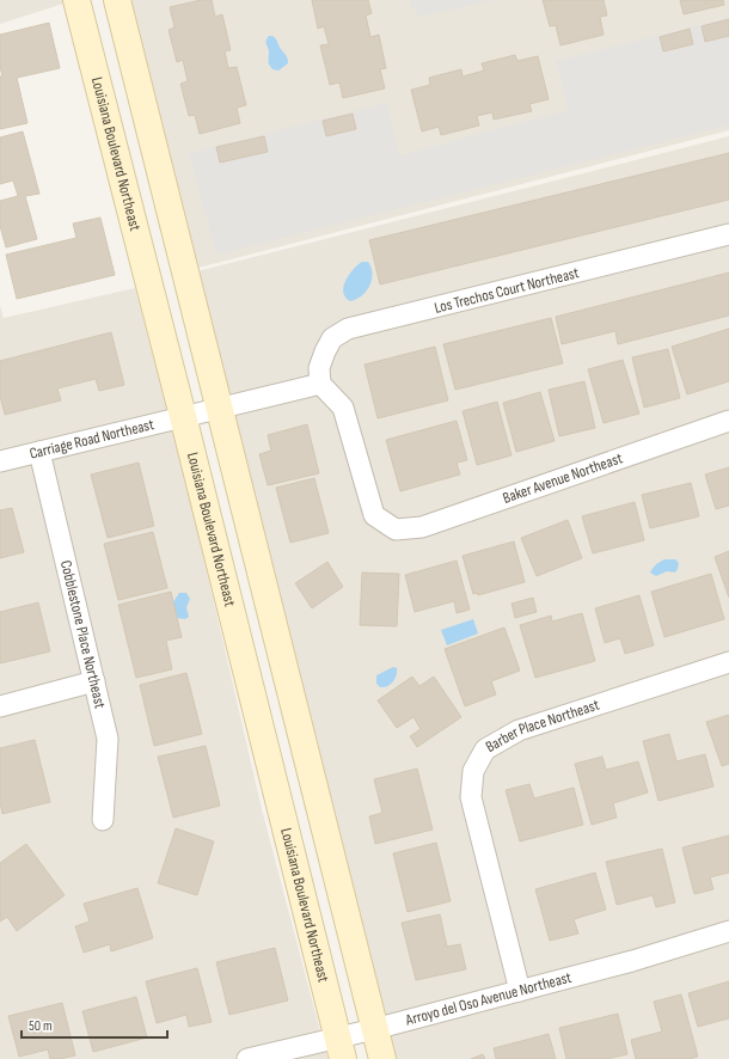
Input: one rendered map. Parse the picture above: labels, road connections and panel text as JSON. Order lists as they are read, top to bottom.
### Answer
{
  "streets": {
    "street": [
      "Louisiana Boulevard Northeast",
      "Los Trechos Court Northeast",
      "Carriage Road Northeast",
      "Baker Avenue Northeast",
      "Cobblestone Place Northeast",
      "Barber Place Northeast",
      "Arroyo del Oso Avenue Northeast"
    ]
  },
  "crossings": [
    ["Louisiana Boulevard Northeast", "Carriage Road Northeast"],
    ["Louisiana Boulevard Northeast", "Arroyo del Oso Avenue Northeast"],
    ["Los Trechos Court Northeast", "Baker Avenue Northeast"],
    ["Carriage Road Northeast", "Cobblestone Place Northeast"],
    ["Barber Place Northeast", "Arroyo del Oso Avenue Northeast"]
  ],
  "scale_bar": "50 m"
}
